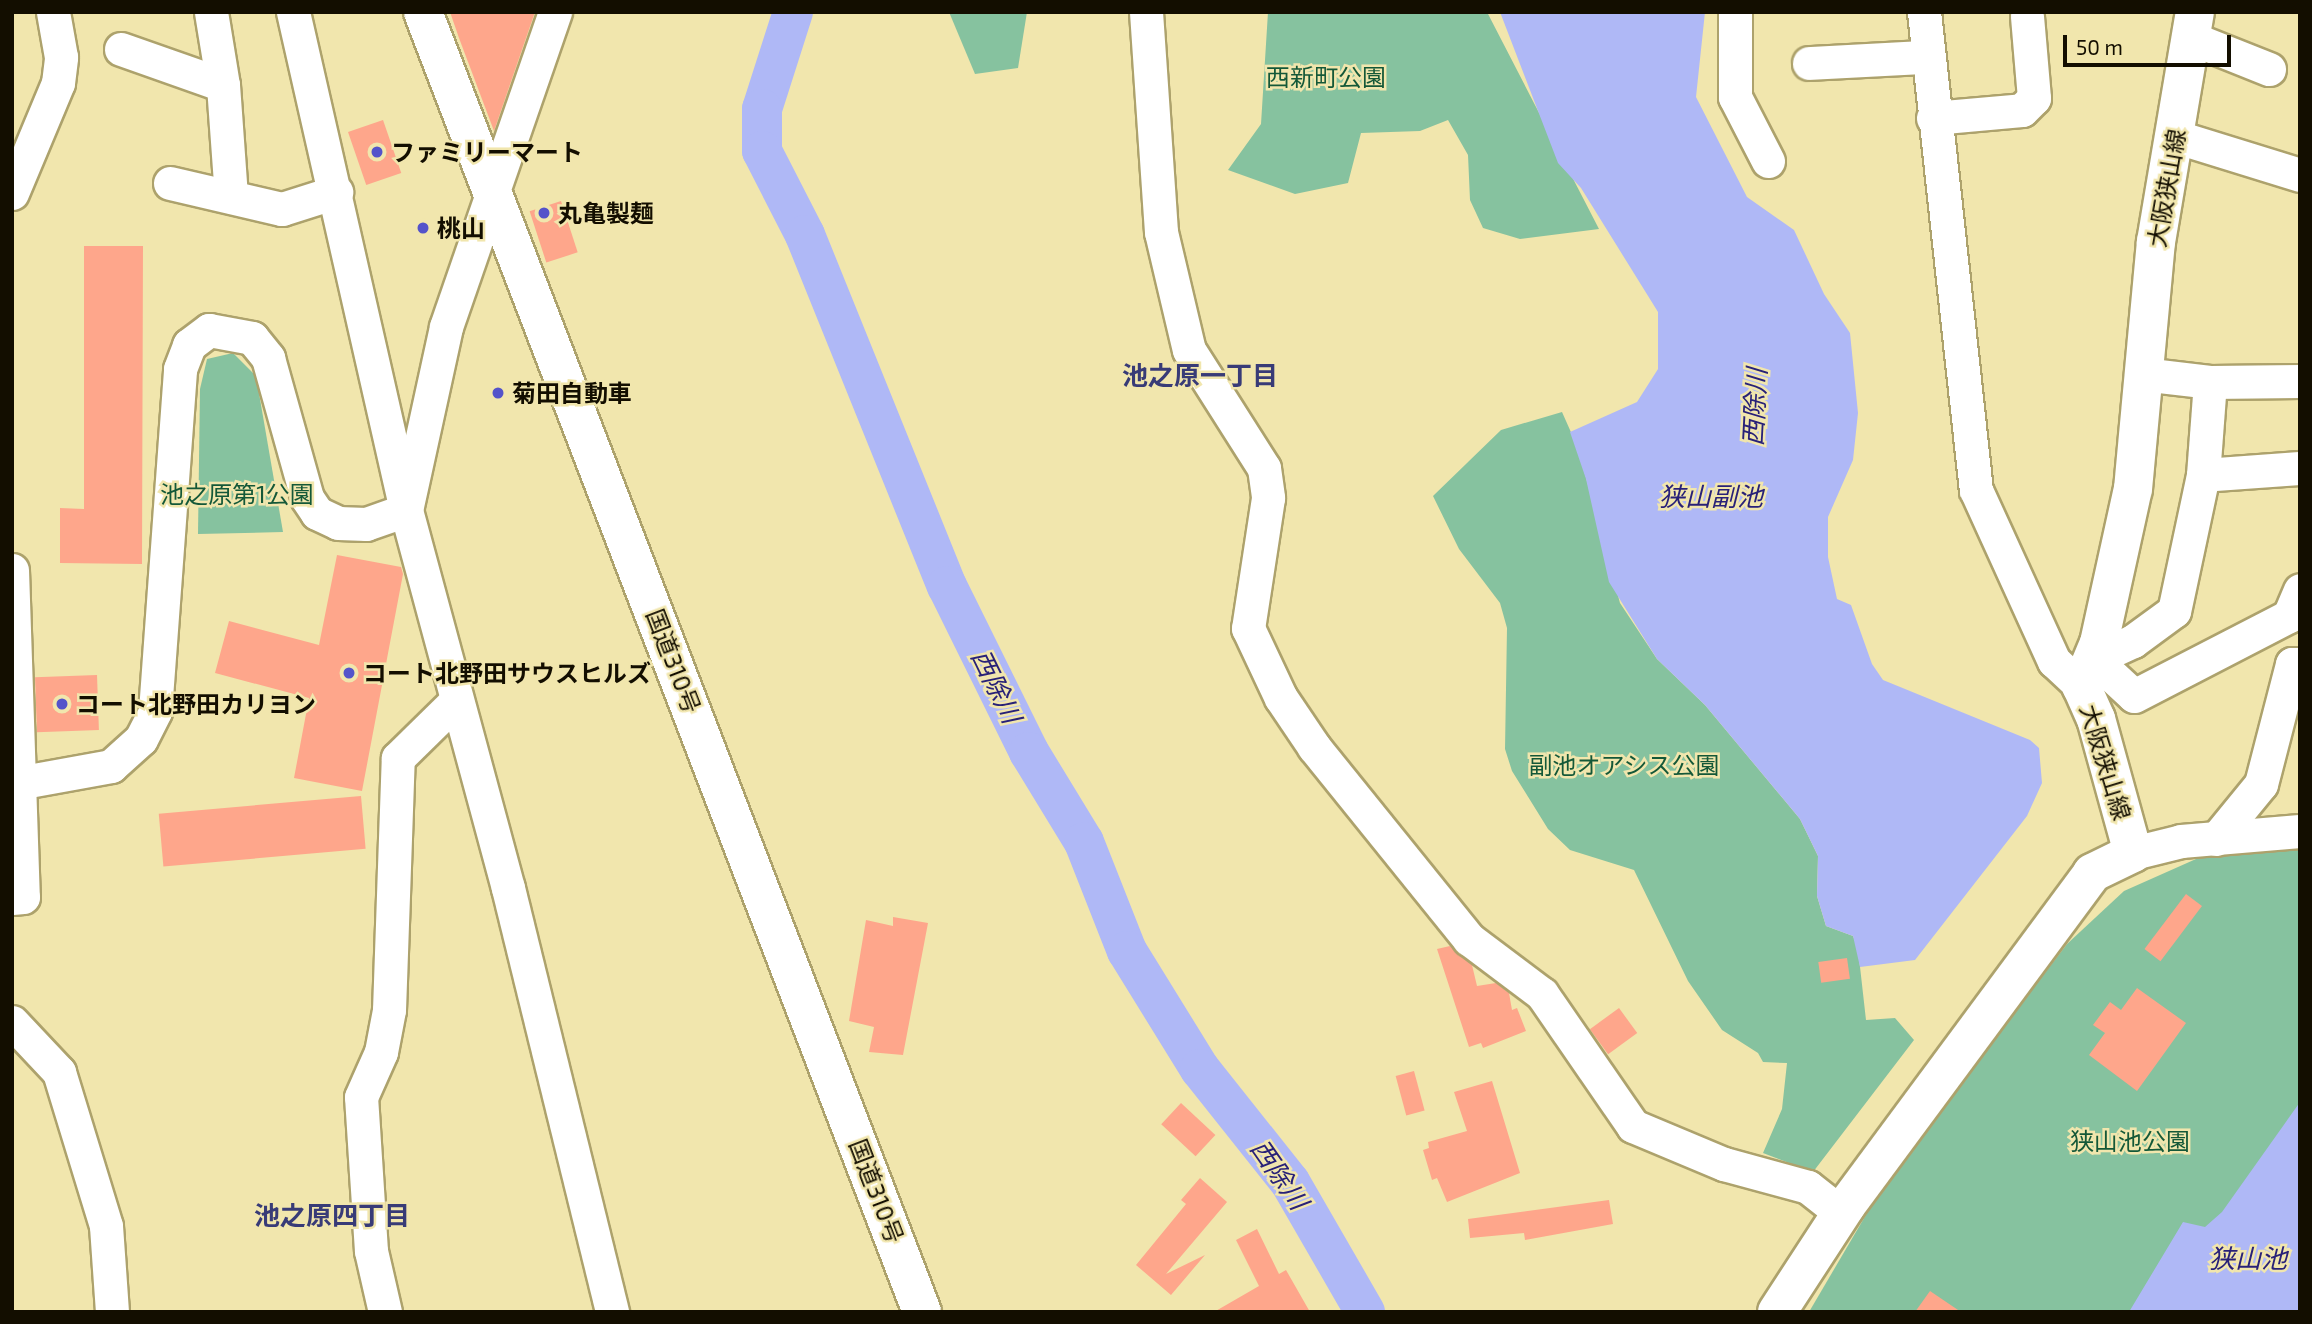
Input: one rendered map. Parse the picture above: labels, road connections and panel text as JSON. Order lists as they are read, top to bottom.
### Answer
{
  "streets": {
    "main road": ["大阪狭山線", "国道310号"]
  },
  "districts": ["池之原一丁目", "池之原四丁目"],
  "water": ["西除川", "狭山副池", "狭山池"],
  "parks": [
    "西新町公園",
    "池之原第1公園",
    "副池オアシス公園",
    "狭山池公園"
  ],
  "places": [
    "ファミリーマート",
    "丸亀製麺",
    "桃山",
    "菊田自動車",
    "コート北野田サウスヒルズ",
    "コート北野田カリヨン"
  ],
  "scale_bar": "50 m"
}
